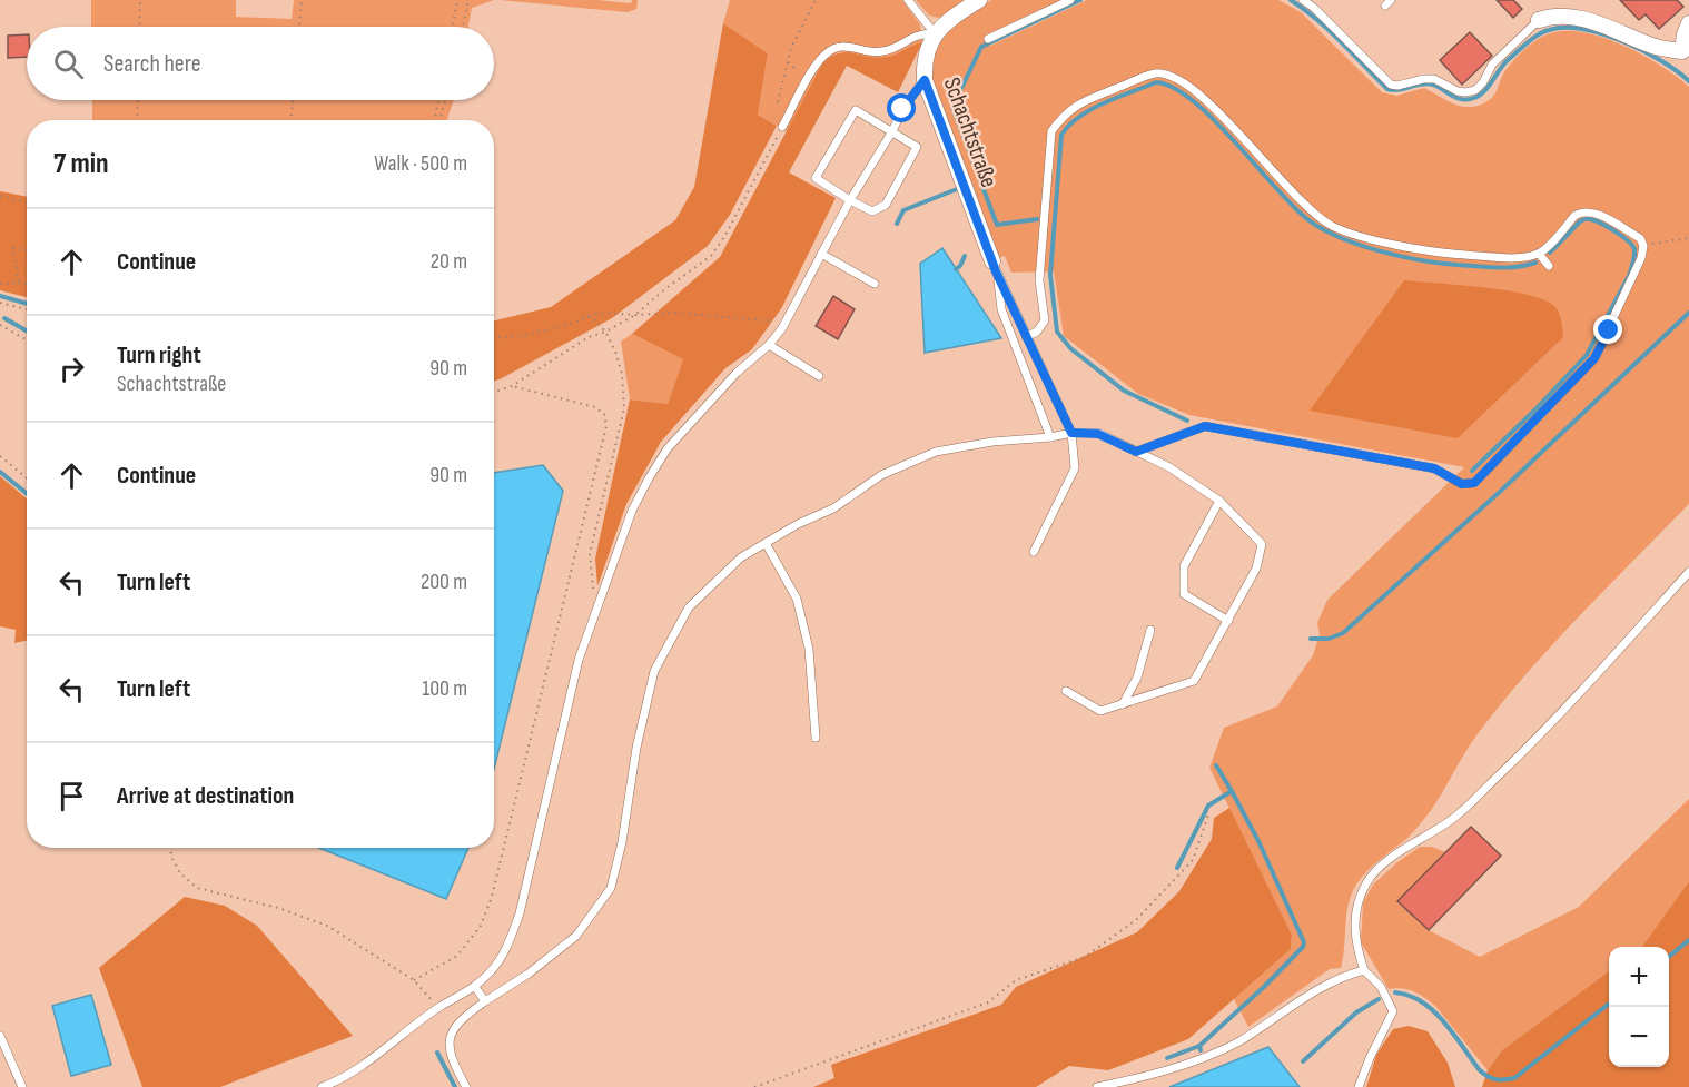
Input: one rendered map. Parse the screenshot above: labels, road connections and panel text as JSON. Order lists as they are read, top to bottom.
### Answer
{
  "streets": {
    "street": ["Schachtstraße"]
  },
  "page": {
    "search": "Search here",
    "heading": ["7 min", "Walk · 500 m"],
    "list": [
      ["Continue", "20 m"],
      ["Turn right", "Schachtstraße", "90 m"],
      ["Continue", "90 m"],
      ["Turn left", "200 m"],
      ["Turn left", "100 m"],
      "Arrive at destination"
    ],
    "map_buttons": ["+", "−"]
  }
}
